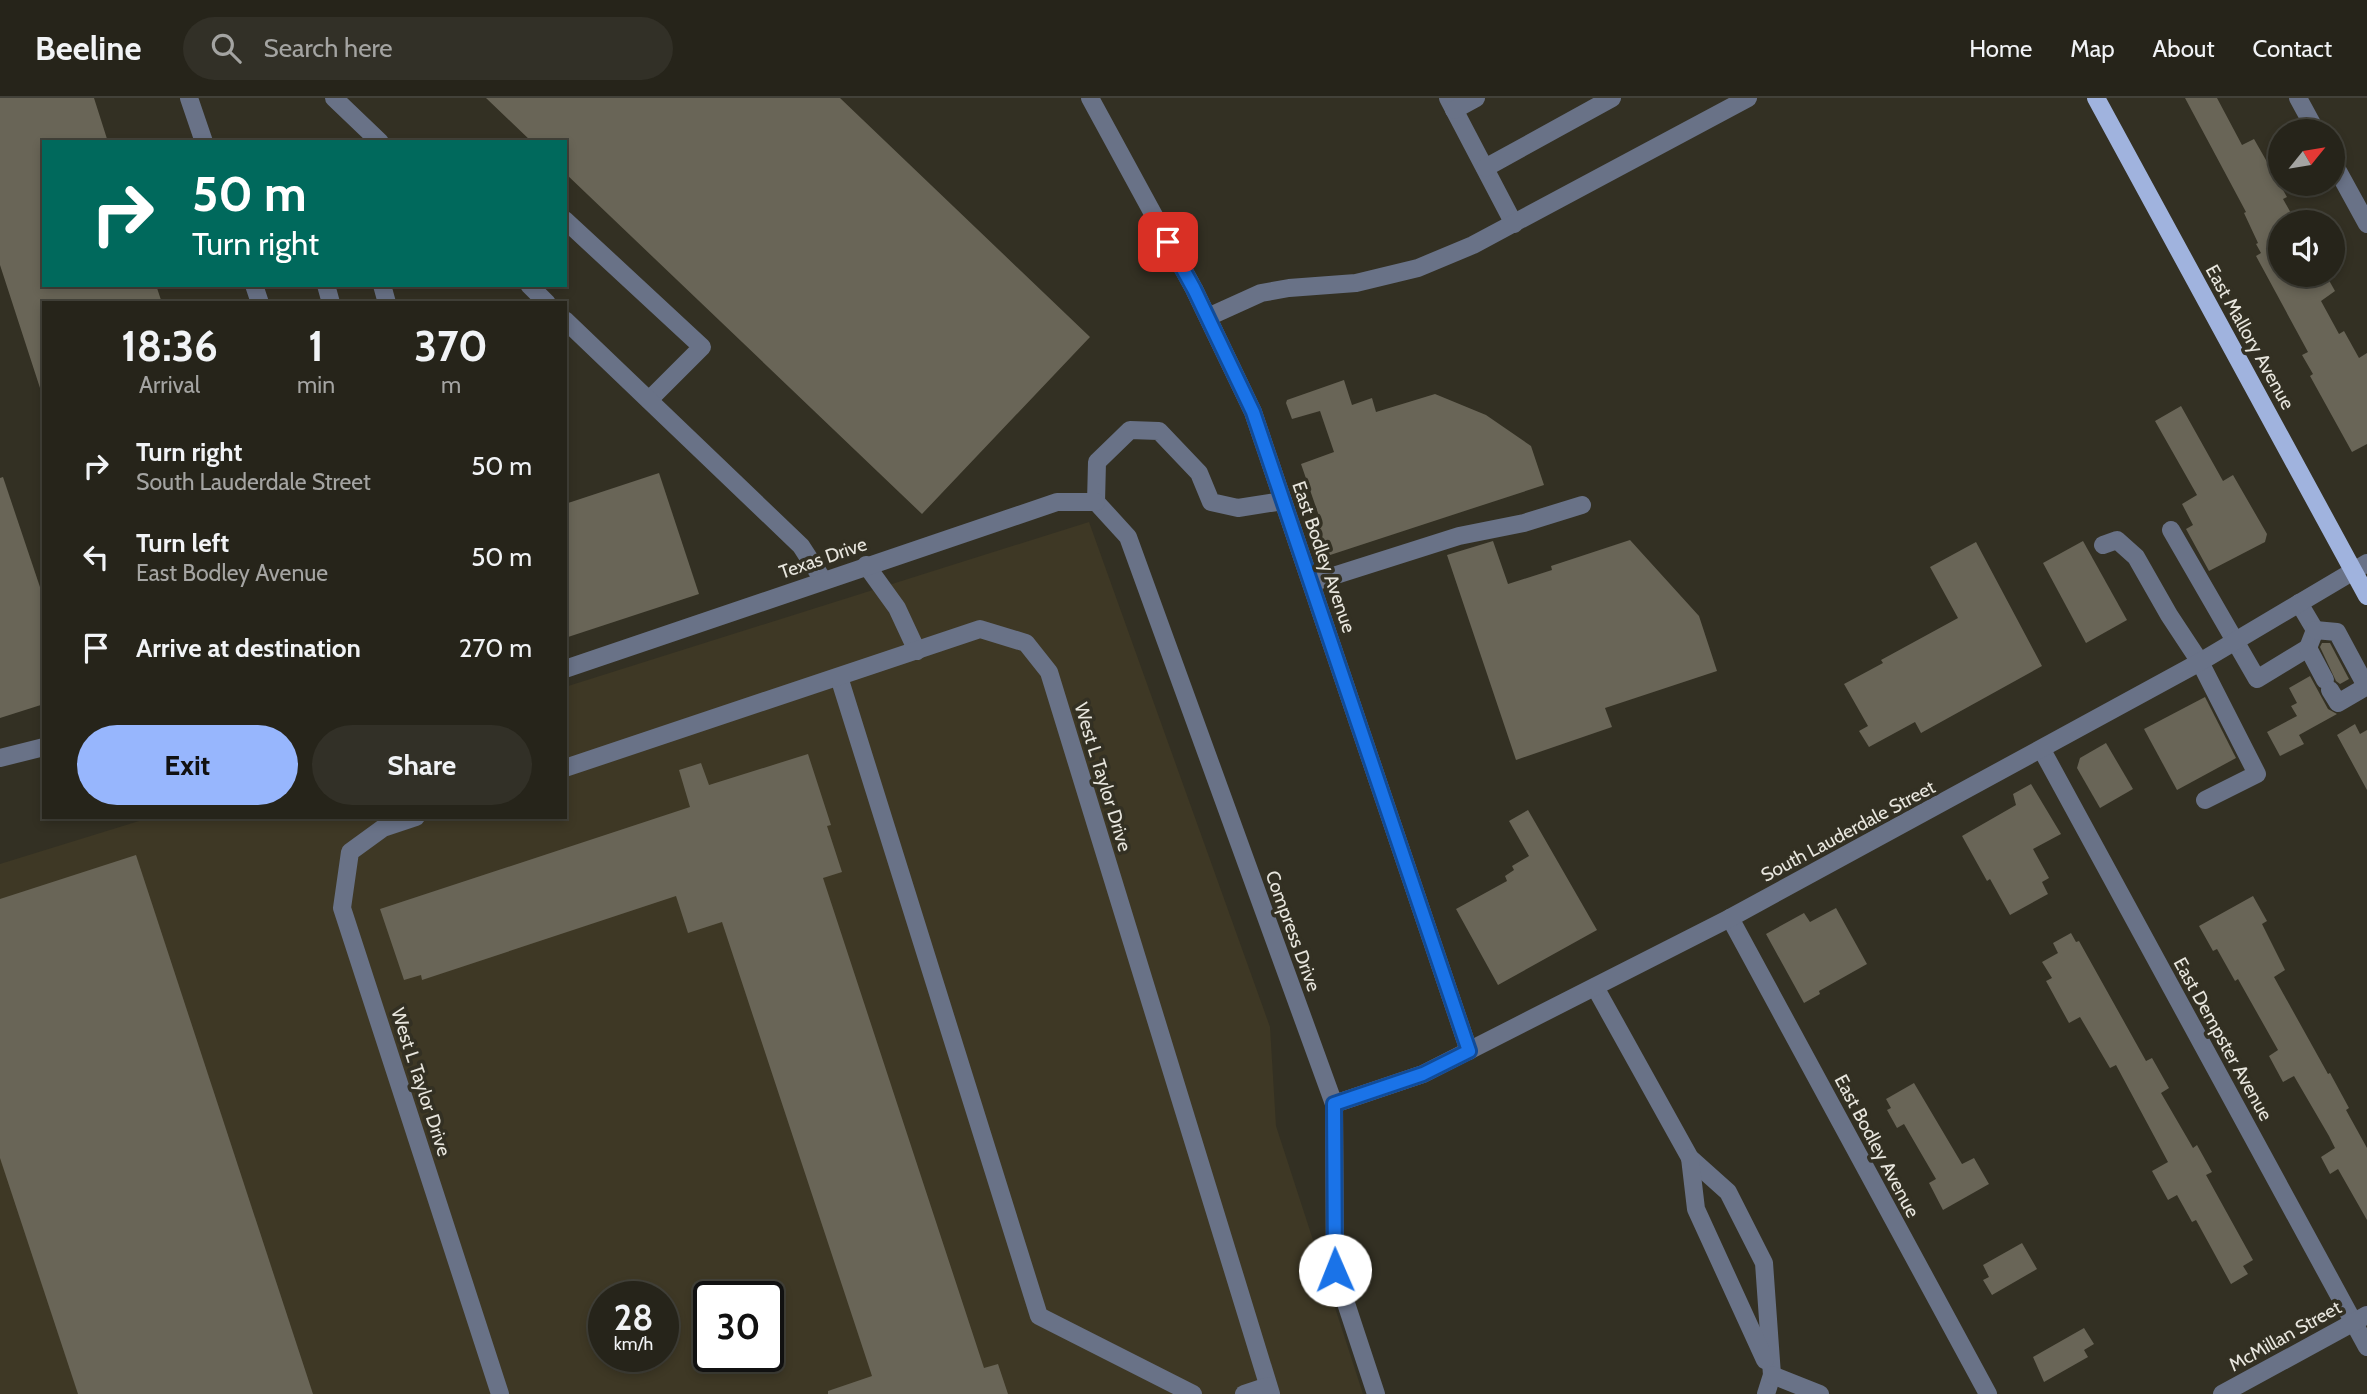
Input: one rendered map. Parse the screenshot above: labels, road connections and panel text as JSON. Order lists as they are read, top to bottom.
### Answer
{
  "streets": {
    "main road": ["East Mallory Avenue"],
    "street": [
      "East Bodley Avenue",
      "Texas Drive",
      "West L Taylor Drive",
      "South Lauderdale Street",
      "Compress Drive",
      "East Dempster Avenue",
      "McMillan Street"
    ]
  },
  "crossings": [
    ["East Mallory Avenue", "South Lauderdale Street"],
    ["East Bodley Avenue", "South Lauderdale Street"],
    ["Texas Drive", "Compress Drive"],
    ["South Lauderdale Street", "Compress Drive"],
    ["South Lauderdale Street", "East Dempster Avenue"],
    ["East Dempster Avenue", "McMillan Street"]
  ],
  "north": "top right",
  "page": {
    "header": "Beeline",
    "search": "Search here",
    "nav": [
      "Home",
      "Map",
      "About",
      "Contact"
    ],
    "turn": ["50 m", "Turn right"],
    "eta": [
      "18:36",
      "Arrival",
      "1",
      "min",
      "370",
      "m"
    ],
    "list": [
      {
        "name": "Turn right",
        "note": "South Lauderdale Street",
        "value": "50 m"
      },
      {
        "name": "Turn left",
        "note": "East Bodley Avenue",
        "value": "50 m"
      },
      {
        "name": "Arrive at destination",
        "value": "270 m"
      }
    ],
    "buttons": ["Exit", "Share"],
    "speed": "28 km/h",
    "limit": "30"
  }
}
